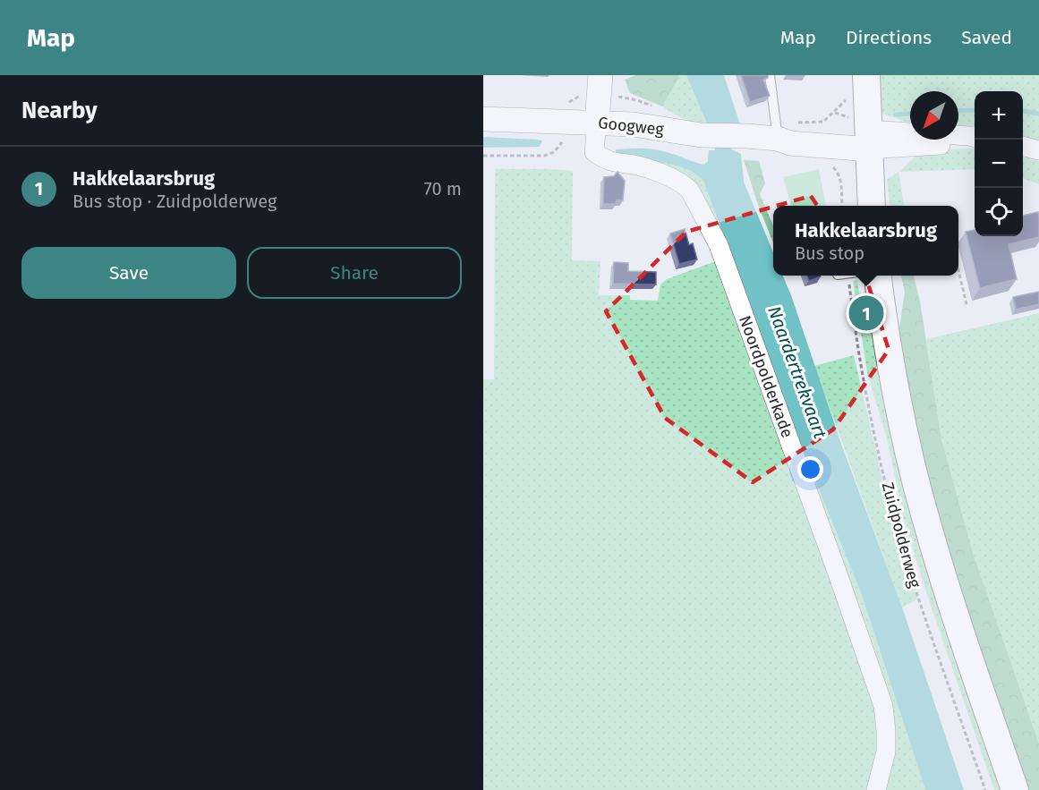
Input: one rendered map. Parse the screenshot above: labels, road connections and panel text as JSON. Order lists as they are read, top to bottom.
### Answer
{
  "streets": {
    "main road": ["Zuidpolderweg"],
    "street": ["Googweg", "Noordpolderkade"]
  },
  "crossings": [
    ["Googweg", "Noordpolderkade"]
  ],
  "water": ["Naardertrekvaart"],
  "north": "bottom left",
  "page": {
    "header": "Map",
    "nav": ["Map", "Directions", "Saved"],
    "heading": "Nearby",
    "map_buttons": ["+", "−"],
    "list": [
      {
        "mark": "1",
        "name": "Hakkelaarsbrug",
        "note": "Bus stop · Zuidpolderweg",
        "value": "70 m"
      }
    ],
    "popup": ["Hakkelaarsbrug", "Bus stop"],
    "buttons": ["Save", "Share"],
    "pins": "1"
  }
}
